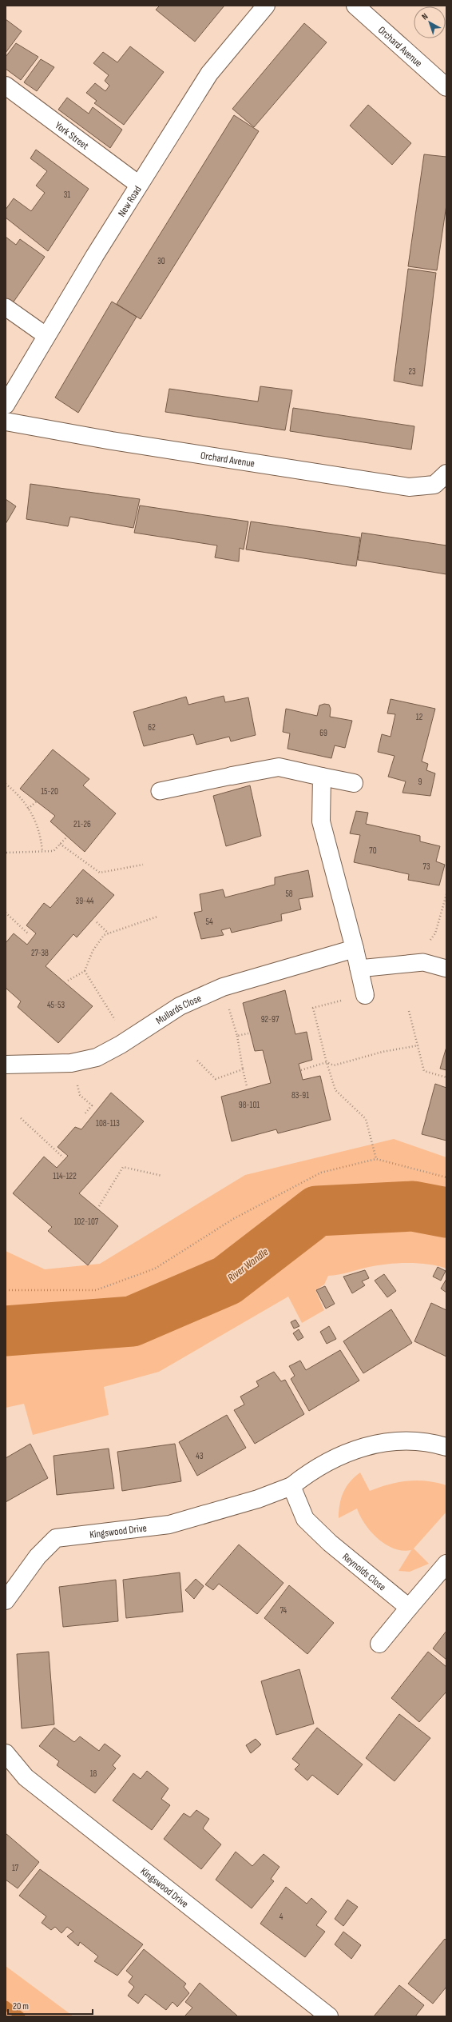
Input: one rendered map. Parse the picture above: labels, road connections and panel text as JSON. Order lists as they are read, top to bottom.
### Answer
{
  "streets": {
    "street": [
      "Orchard Avenue",
      "York Street",
      "New Road",
      "Mullards Close",
      "Kingswood Drive",
      "Reynolds Close"
    ]
  },
  "crossings": [
    ["York Street", "New Road"],
    ["Kingswood Drive", "Reynolds Close"]
  ],
  "water": ["River Wandle"],
  "house_numbers": [
    "31",
    "30",
    "23",
    "12",
    "62",
    "69",
    "9",
    "15-20",
    "21-26",
    "70",
    "73",
    "58",
    "39-44",
    "54",
    "27-38",
    "45-53",
    "92-97",
    "83-91",
    "98-101",
    "108-113",
    "114-122",
    "102-107",
    "43",
    "74",
    "18",
    "17",
    "4"
  ],
  "scale_bar": "20 m",
  "north": "top left"
}
